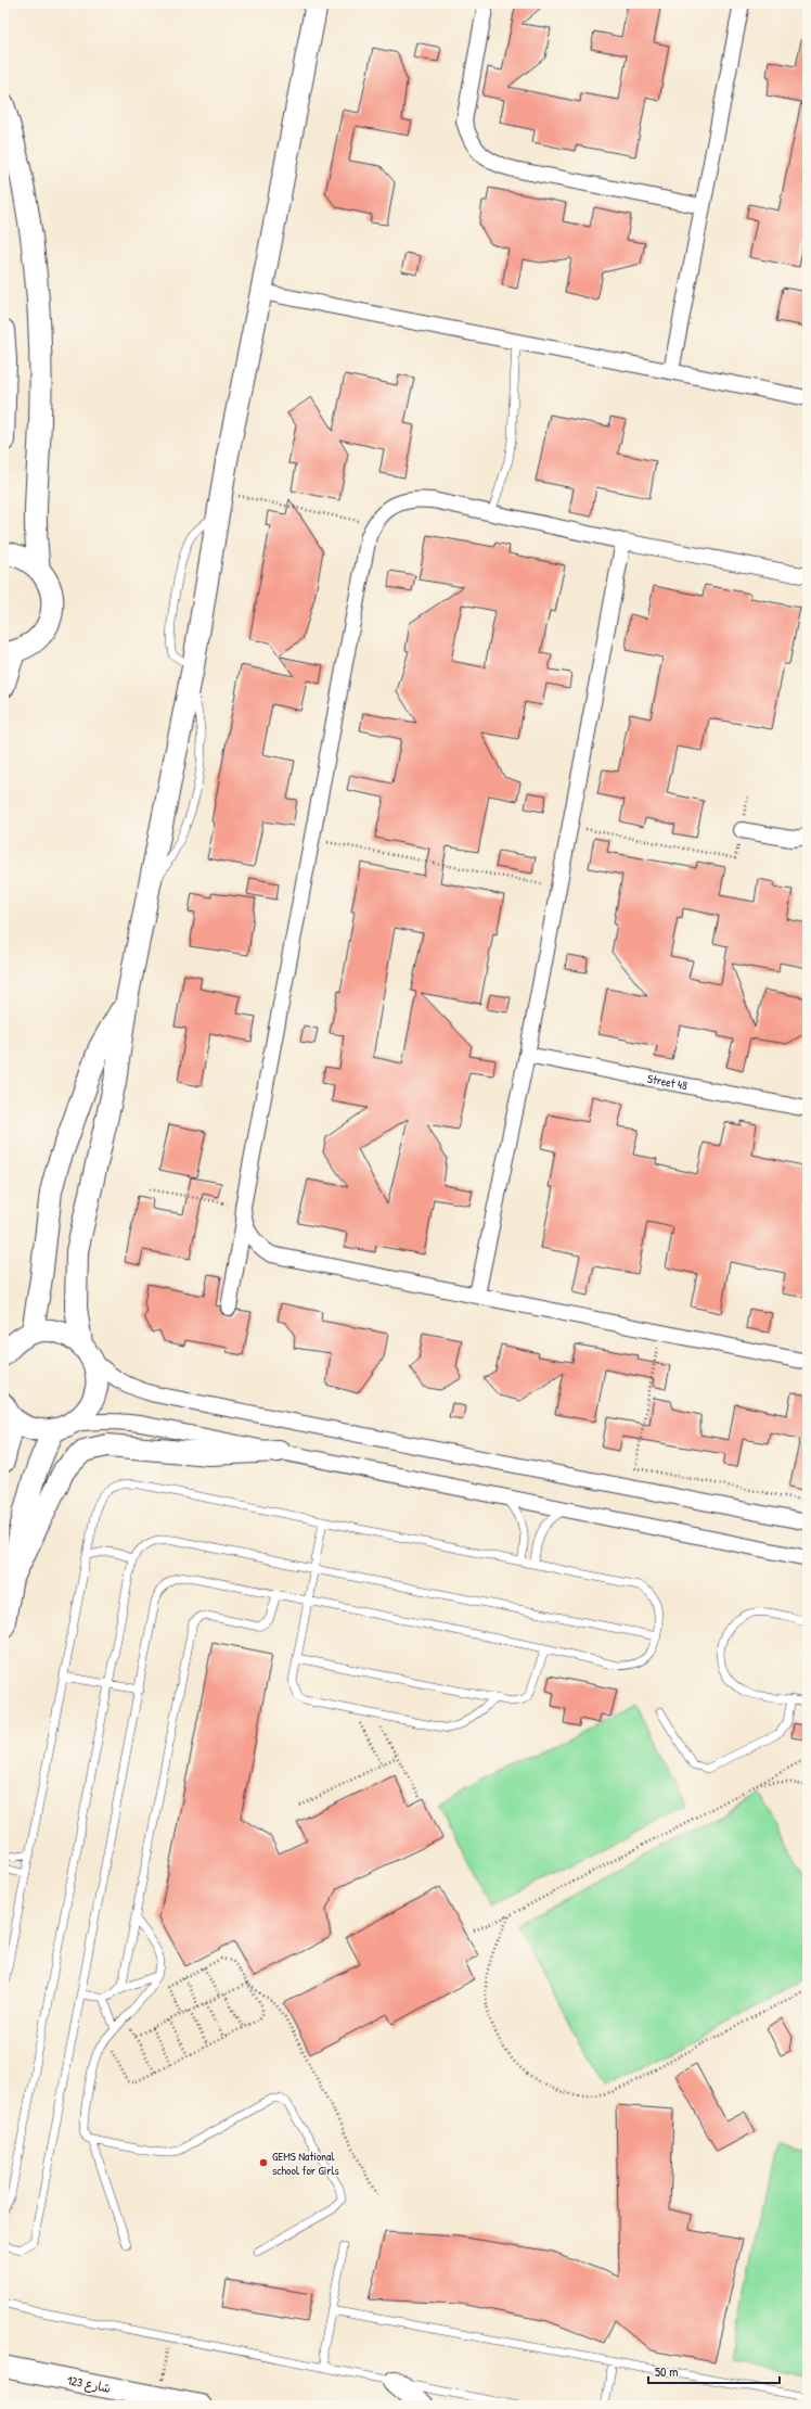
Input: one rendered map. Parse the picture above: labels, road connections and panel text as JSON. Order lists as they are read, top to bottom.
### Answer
{
  "streets": {
    "street": ["Street 48", "شارع 123"]
  },
  "places": ["GEMS National school for Girls"],
  "scale_bar": "50 m"
}
